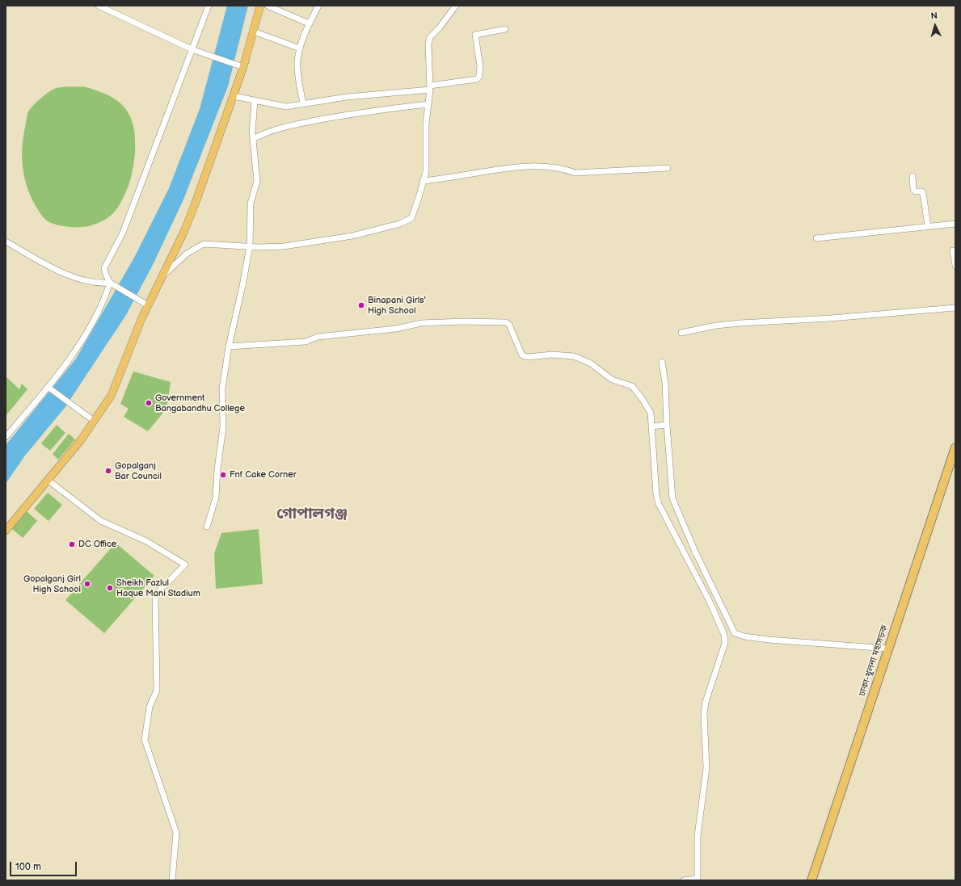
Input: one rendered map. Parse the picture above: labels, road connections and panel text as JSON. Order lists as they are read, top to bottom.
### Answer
{
  "streets": {
    "highway": ["ঢাকা-খুলনা মহাসড়ক"]
  },
  "districts": ["গোপালগঞ্জ"],
  "places": [
    "Binapani Girls' High School",
    "Government Bangabandhu College",
    "Gopalganj Bar Council",
    "Fnf Cake Corner",
    "DC Office",
    "Gopalganj Girl High School",
    "Sheikh Fazlul Haque Mani Stadium"
  ],
  "scale_bar": "100 m",
  "north": "top"
}
